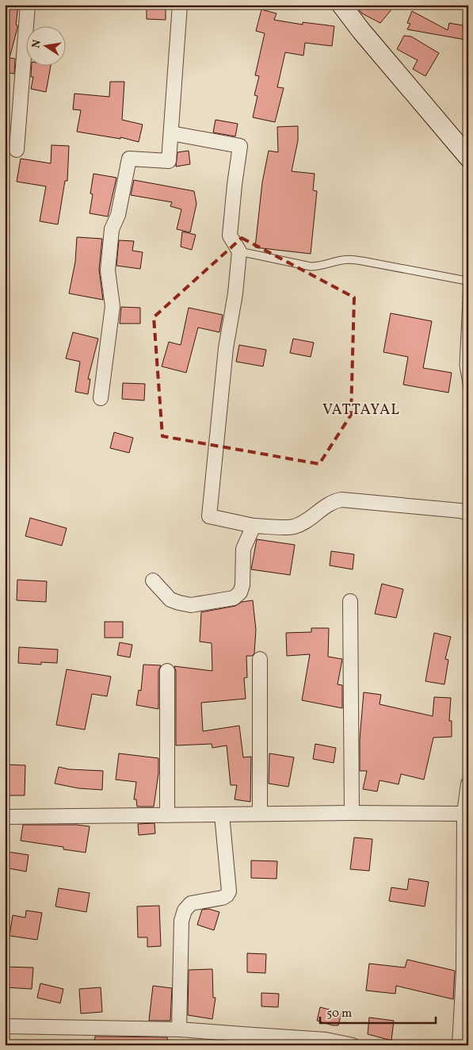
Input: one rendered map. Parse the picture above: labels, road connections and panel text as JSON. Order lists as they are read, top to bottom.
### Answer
{
  "districts": ["VATTAYAL"],
  "scale_bar": "50 m",
  "north": "left"
}
